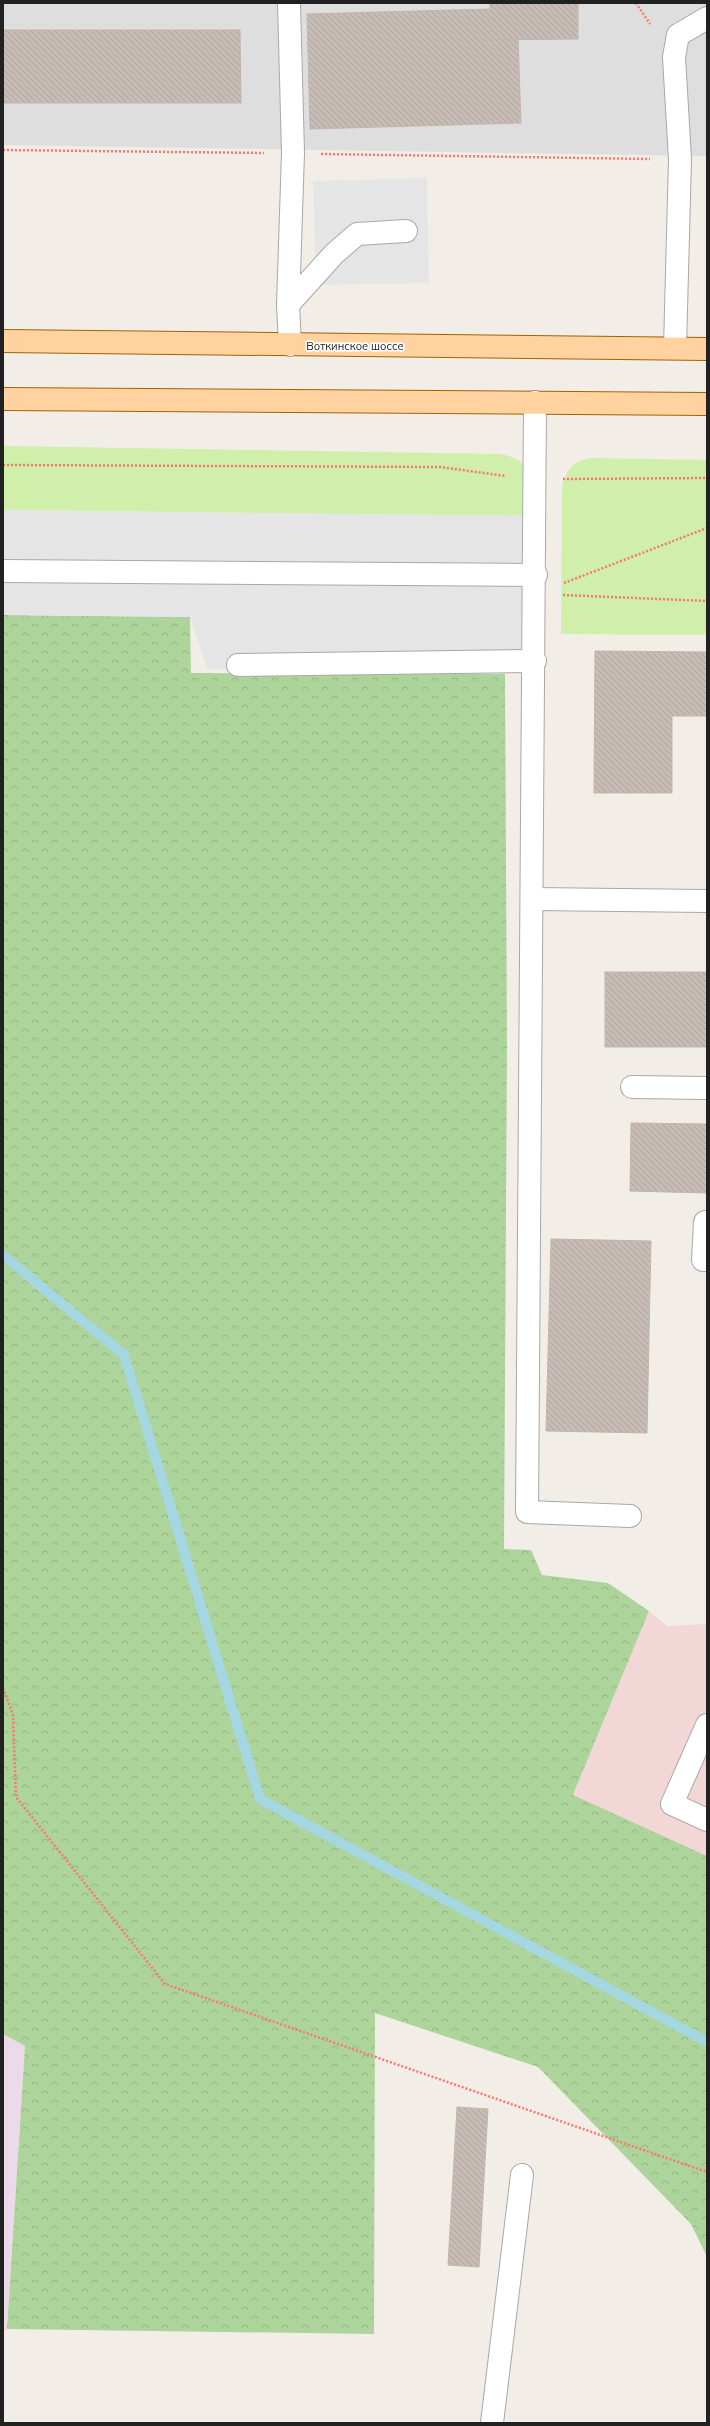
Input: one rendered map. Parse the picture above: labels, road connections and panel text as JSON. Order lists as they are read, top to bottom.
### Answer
{
  "streets": {
    "main road": ["Воткинское шоссе"]
  }
}
